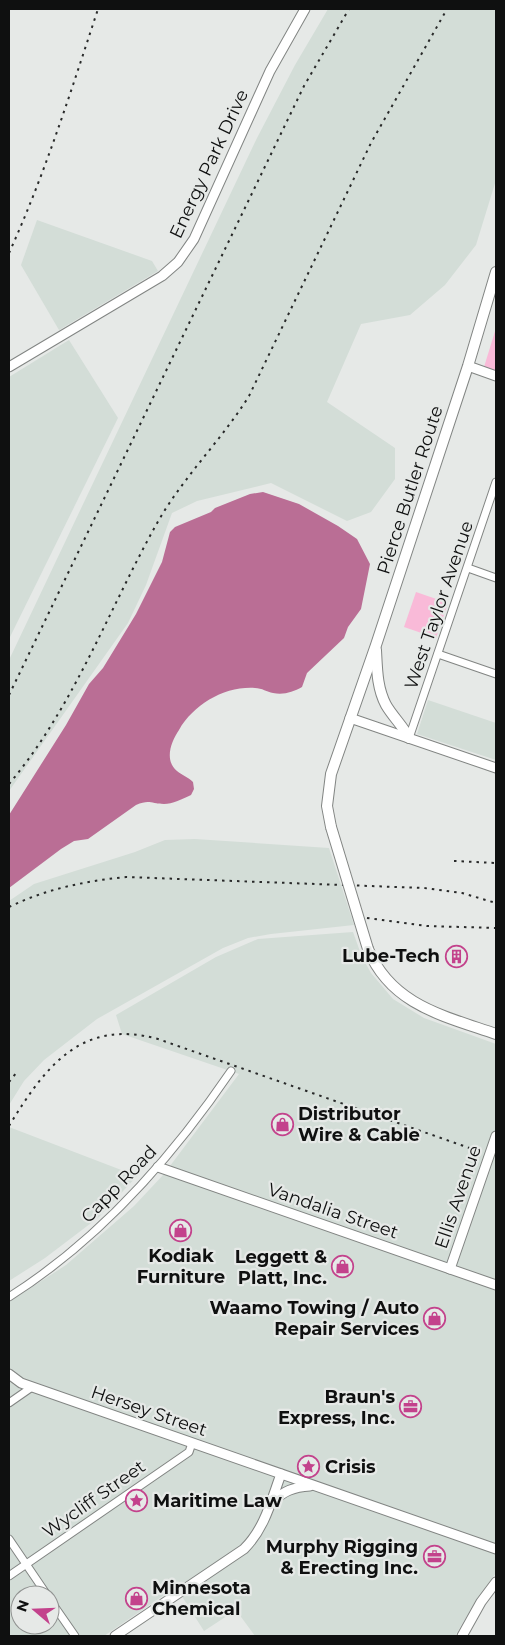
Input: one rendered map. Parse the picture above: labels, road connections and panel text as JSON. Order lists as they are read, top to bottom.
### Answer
{
  "streets": {
    "main road": ["Pierce Butler Route"],
    "street": [
      "Energy Park Drive",
      "West Taylor Avenue",
      "Capp Road",
      "Ellis Avenue",
      "Vandalia Street",
      "Hersey Street",
      "Wycliff Street"
    ]
  },
  "crossings": [
    ["Capp Road", "Vandalia Street"],
    ["Ellis Avenue", "Vandalia Street"],
    ["Hersey Street", "Wycliff Street"]
  ],
  "places": {
    "building": ["Lube-Tech"],
    "shop": [
      "Distributor Wire & Cable",
      "Kodiak Furniture",
      "Leggett & Platt, Inc.",
      "Waamo Towing / Auto Repair Services",
      "Minnesota Chemical"
    ],
    "office": ["Braun's Express, Inc.", "Murphy Rigging & Erecting Inc."],
    "place": ["Crisis", "Maritime Law"]
  },
  "north": "left"
}
